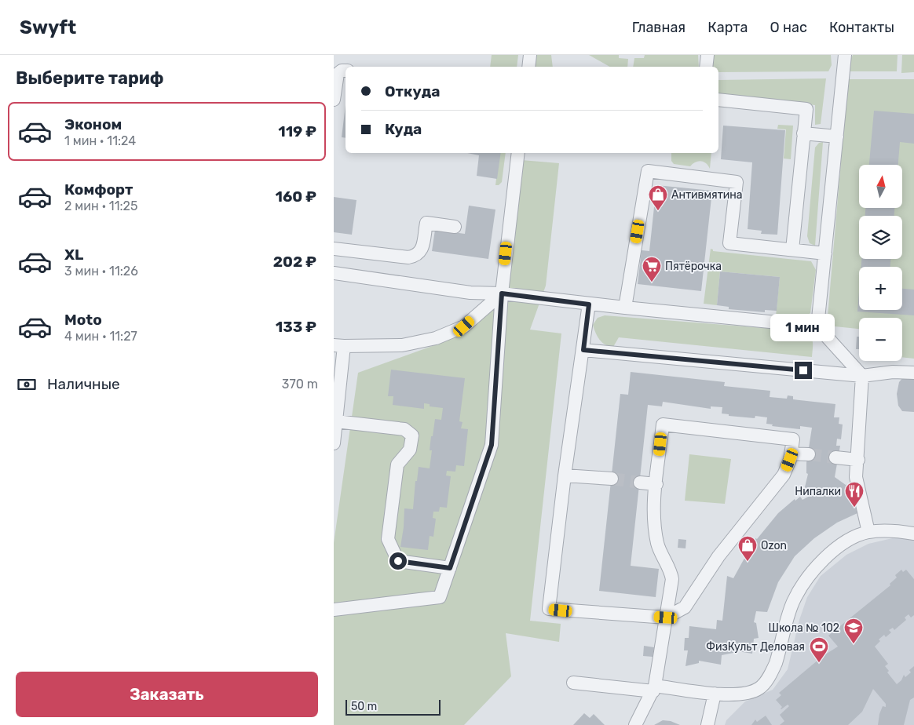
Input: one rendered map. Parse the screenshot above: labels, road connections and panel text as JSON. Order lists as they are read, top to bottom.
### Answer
{
  "places": {
    "shop": ["Антивмятина", "Ozon"],
    "supermarket": ["Пятёрочка"],
    "restaurant": ["Нипалки"],
    "school or university": ["Школа № 102"],
    "sports": ["ФизКульт Деловая"]
  },
  "scale_bar": "50 m",
  "north": "top",
  "page": {
    "header": "Swyft",
    "nav": [
      "Главная",
      "Карта",
      "О нас",
      "Контакты"
    ],
    "heading": "Выберите тариф",
    "banner": ["Откуда", "Куда"],
    "list": [
      {
        "name": "Эконом",
        "note": "1 мин · 11:24",
        "value": "119 ₽"
      },
      {
        "name": "Комфорт",
        "note": "2 мин · 11:25",
        "value": "160 ₽"
      },
      {
        "name": "XL",
        "note": "3 мин · 11:26",
        "value": "202 ₽"
      },
      {
        "name": "Moto",
        "note": "4 мин · 11:27",
        "value": "133 ₽"
      }
    ],
    "map_buttons": ["+", "−"],
    "bubble": "1 мин",
    "pay": ["Наличные", "370 m"],
    "buttons": "Заказать",
    "scale": "50 m"
  }
}
